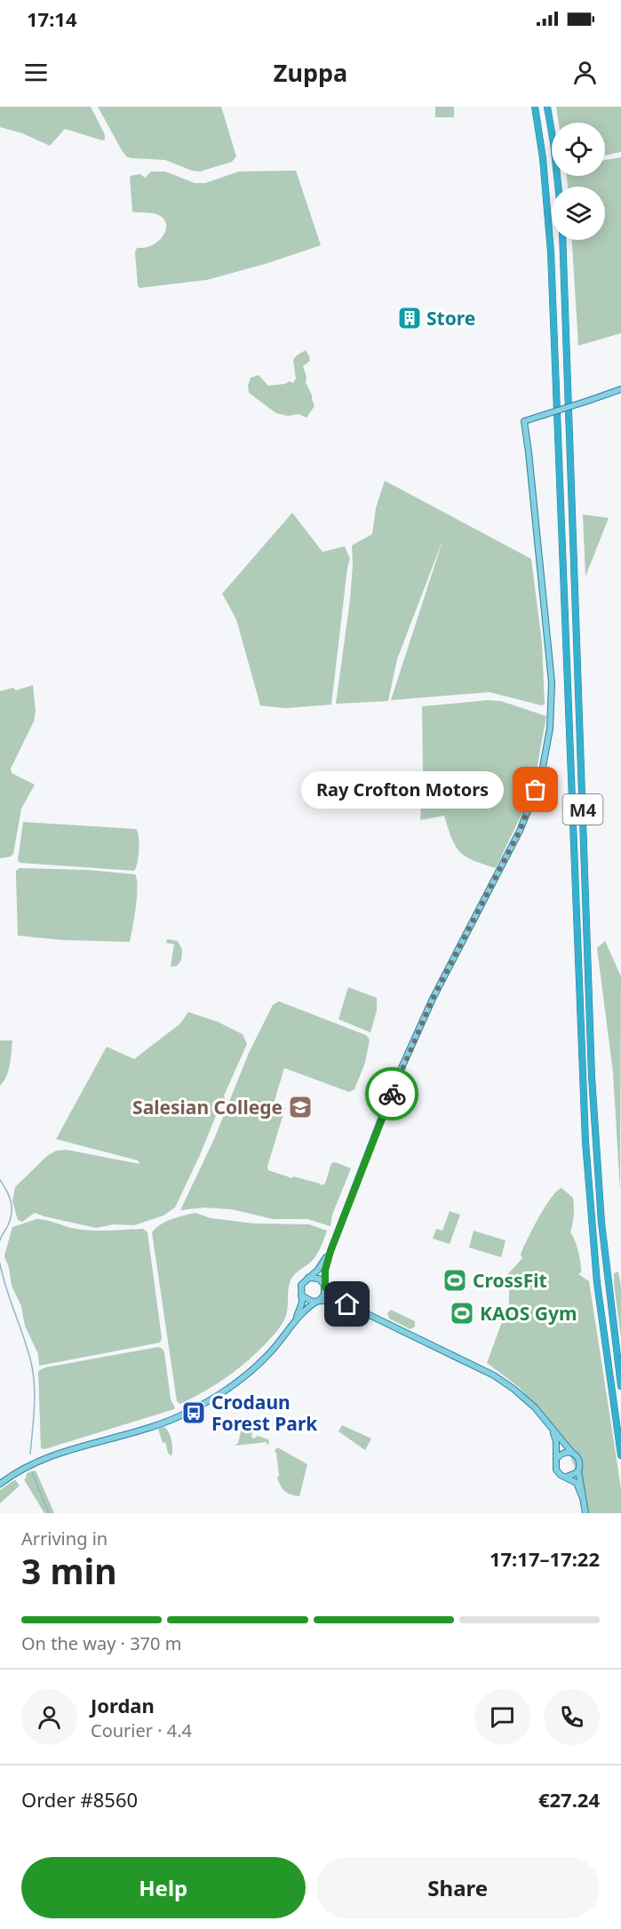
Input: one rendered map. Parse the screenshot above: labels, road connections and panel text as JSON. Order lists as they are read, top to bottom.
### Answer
{
  "streets": {
    "highway": ["M4"]
  },
  "places": {
    "building": ["Store"],
    "other": ["Ray Crofton Motors"],
    "school or university": ["Salesian College"],
    "sports": ["CrossFit", "KAOS Gym"],
    "bus stop": ["Crodaun Forest Park"]
  },
  "page": {
    "status": "17:14",
    "header": "Zuppa",
    "bubble": "Ray Crofton Motors",
    "heading": ["3 min", "Arriving in", "17:17–17:22"],
    "panel": [
      "Jordan",
      "Courier · 4.4",
      "Order #8560",
      "€27.24"
    ],
    "bar": "On the way · 370 m",
    "buttons": ["Help", "Share"]
  }
}
